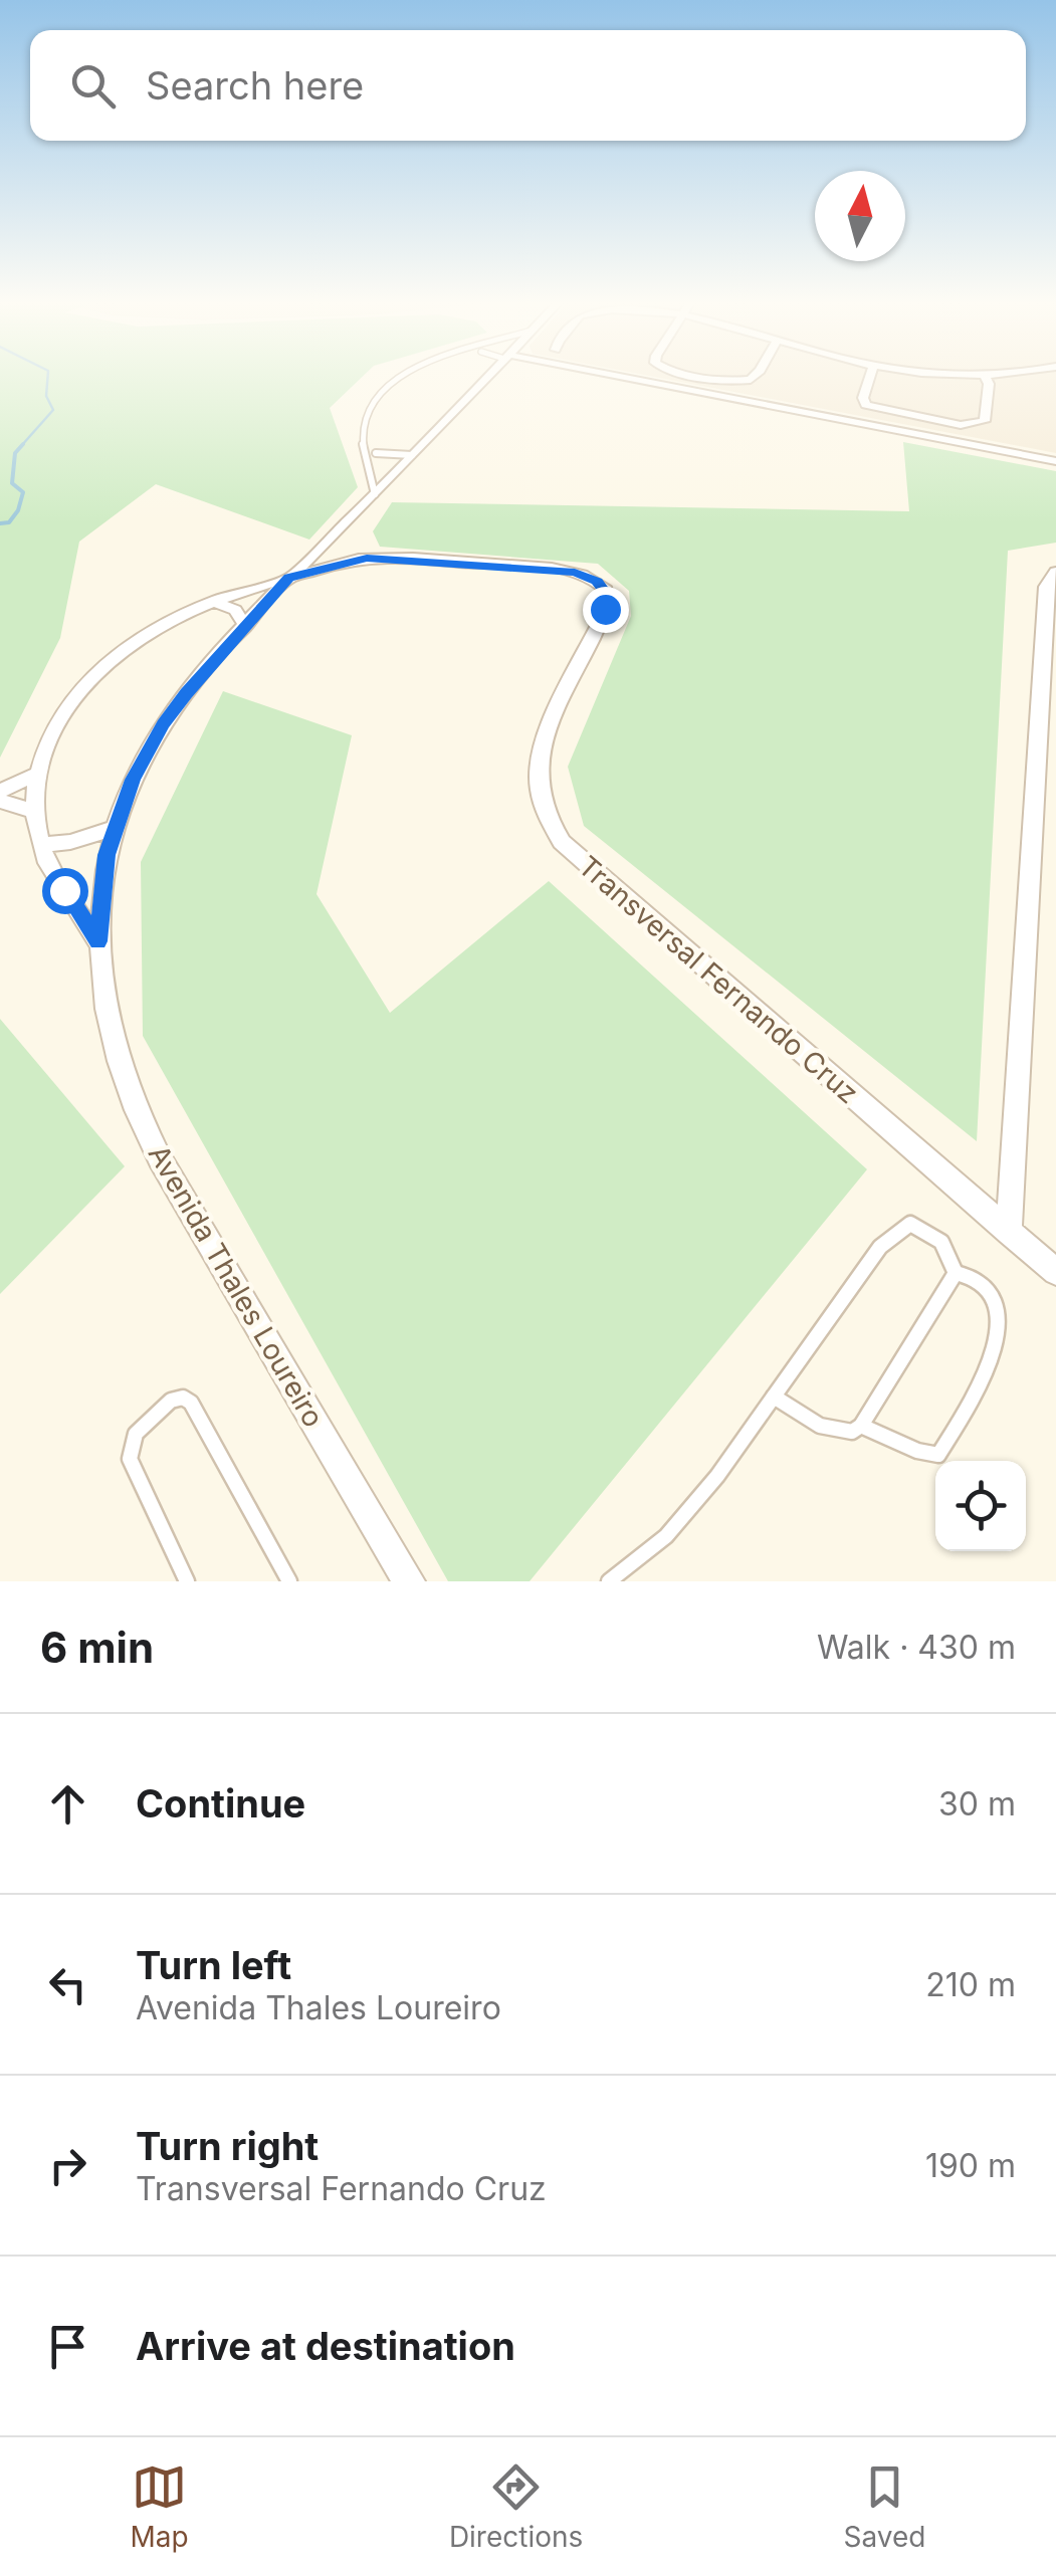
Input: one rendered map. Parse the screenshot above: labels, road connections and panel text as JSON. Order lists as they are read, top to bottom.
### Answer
{
  "streets": {
    "street": ["Transversal Fernando Cruz", "Avenida Thales Loureiro"]
  },
  "crossings": [
    ["Transversal Fernando Cruz", "Avenida Thales Loureiro"]
  ],
  "north": "top",
  "page": {
    "search": "Search here",
    "heading": ["6 min", "Walk · 430 m"],
    "list": [
      ["Continue", "30 m"],
      ["Turn left", "Avenida Thales Loureiro", "210 m"],
      ["Turn right", "Transversal Fernando Cruz", "190 m"],
      "Arrive at destination"
    ],
    "nav": ["Map", "Directions", "Saved"]
  }
}
